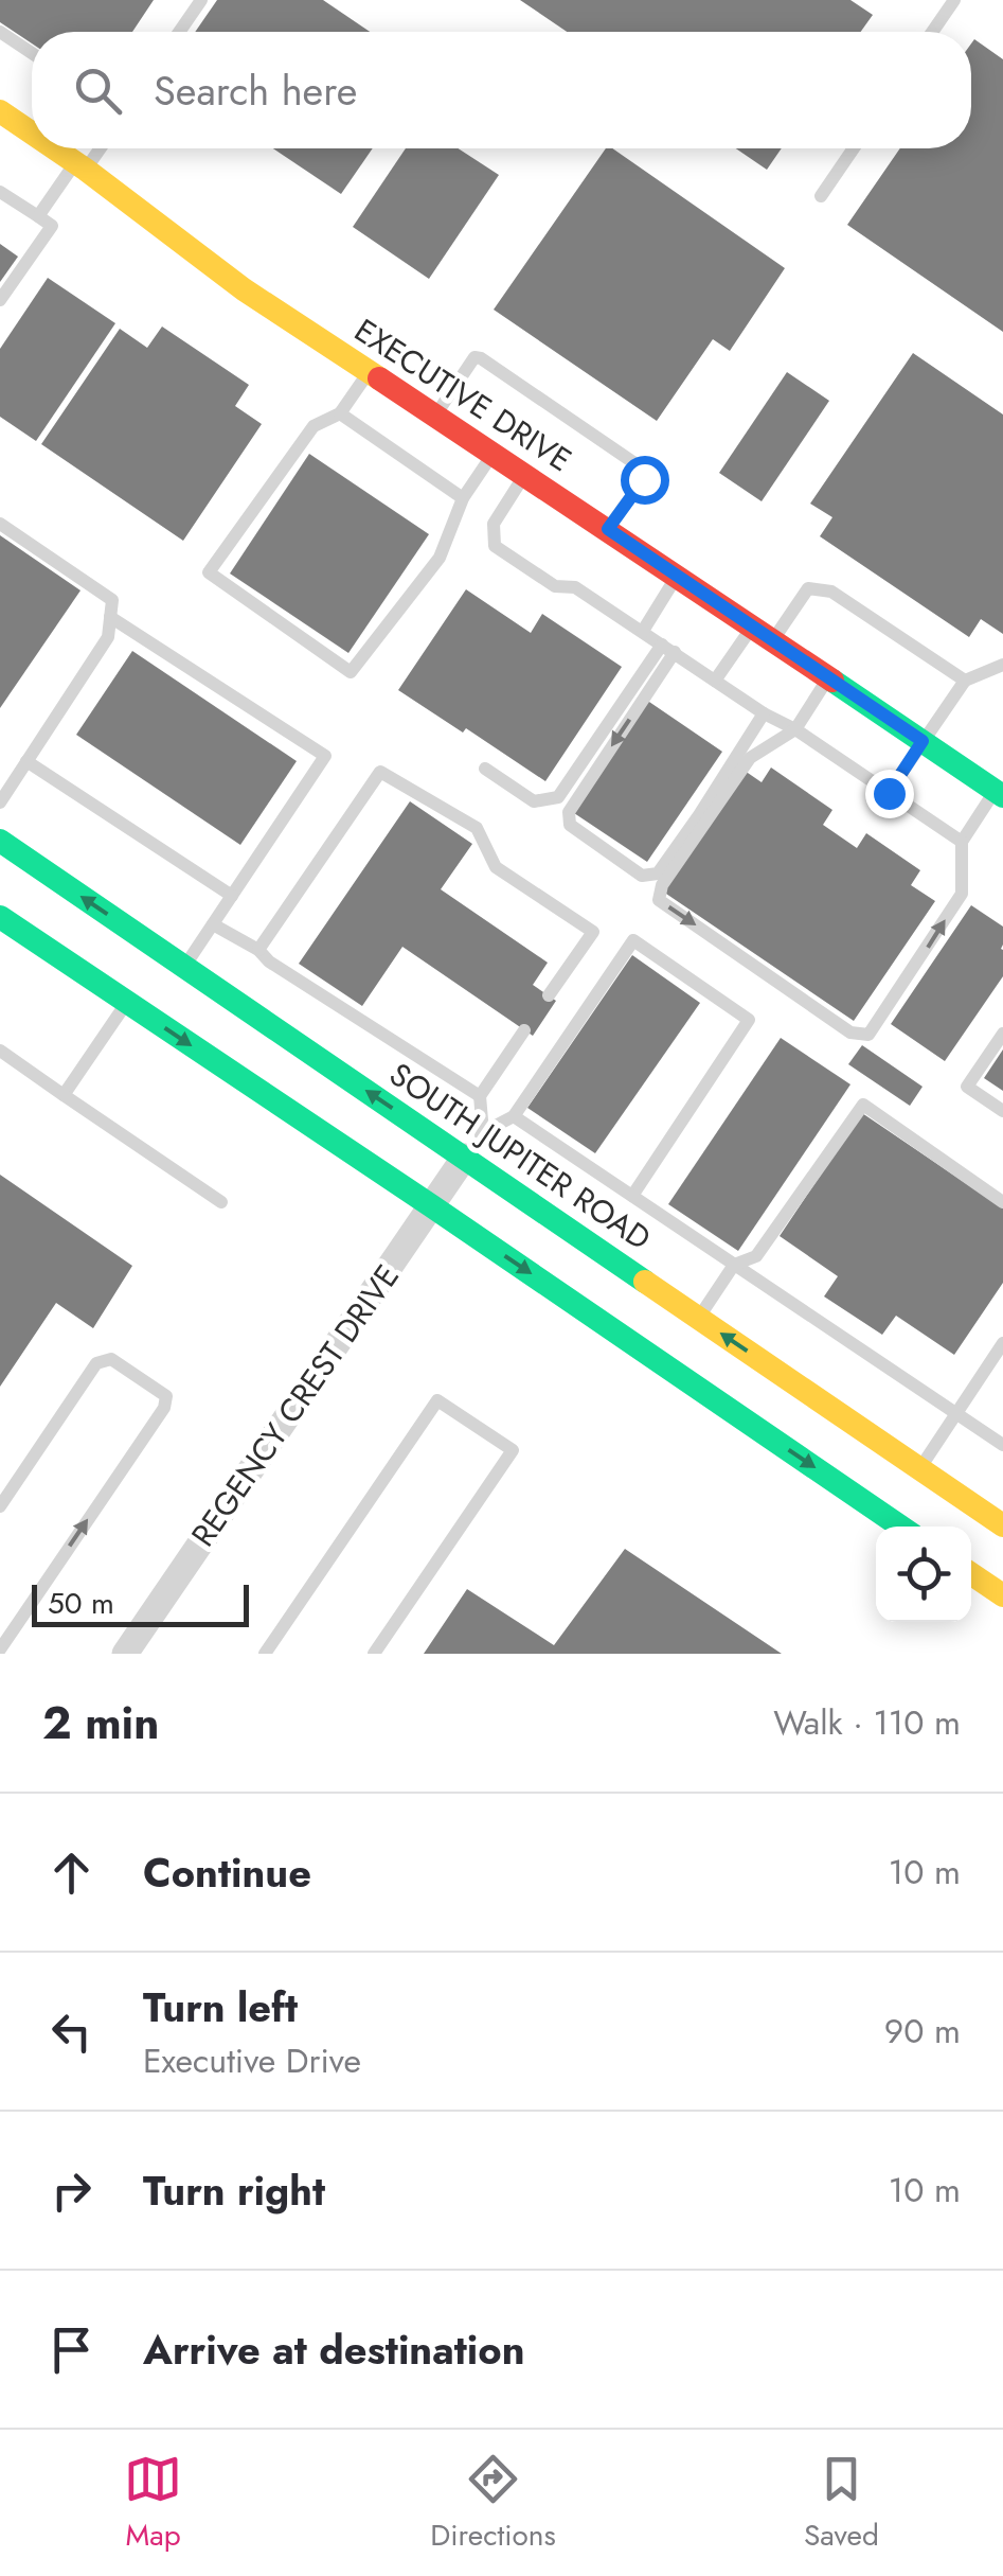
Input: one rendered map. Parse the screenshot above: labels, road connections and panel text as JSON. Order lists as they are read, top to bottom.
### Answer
{
  "streets": {
    "main road": ["EXECUTIVE DRIVE", "SOUTH JUPITER ROAD"],
    "street": ["REGENCY CREST DRIVE"]
  },
  "crossings": [
    ["SOUTH JUPITER ROAD", "REGENCY CREST DRIVE"]
  ],
  "scale_bar": "50 m",
  "page": {
    "search": "Search here",
    "scale": "50 m",
    "heading": ["2 min", "Walk · 110 m"],
    "list": [
      ["Continue", "10 m"],
      ["Turn left", "Executive Drive", "90 m"],
      ["Turn right", "10 m"],
      "Arrive at destination"
    ],
    "nav": ["Map", "Directions", "Saved"]
  }
}
